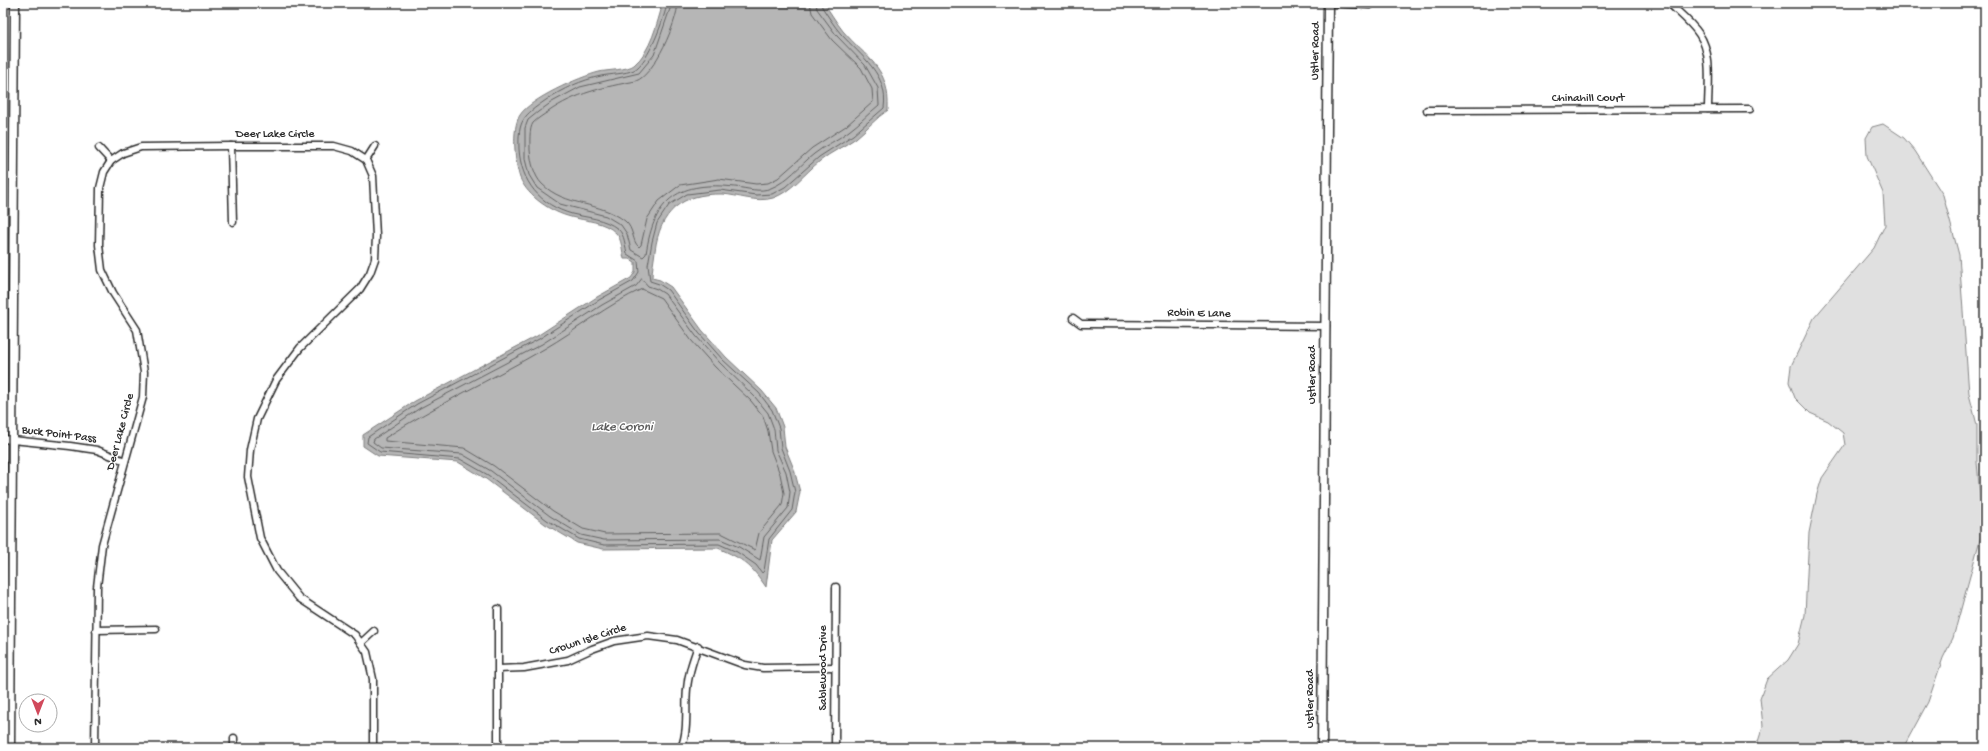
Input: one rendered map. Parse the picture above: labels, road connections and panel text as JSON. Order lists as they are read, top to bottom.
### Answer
{
  "streets": {
    "street": [
      "Ustler Road",
      "Chinahill Court",
      "Deer Lake Circle",
      "Robin E Lane",
      "Buck Point Pass",
      "Crown Isle Circle",
      "Sablewood Drive"
    ]
  },
  "crossings": [
    ["Ustler Road", "Robin E Lane"],
    ["Deer Lake Circle", "Buck Point Pass"],
    ["Crown Isle Circle", "Sablewood Drive"]
  ],
  "water": ["Lake Coroni"],
  "north": "bottom"
}
